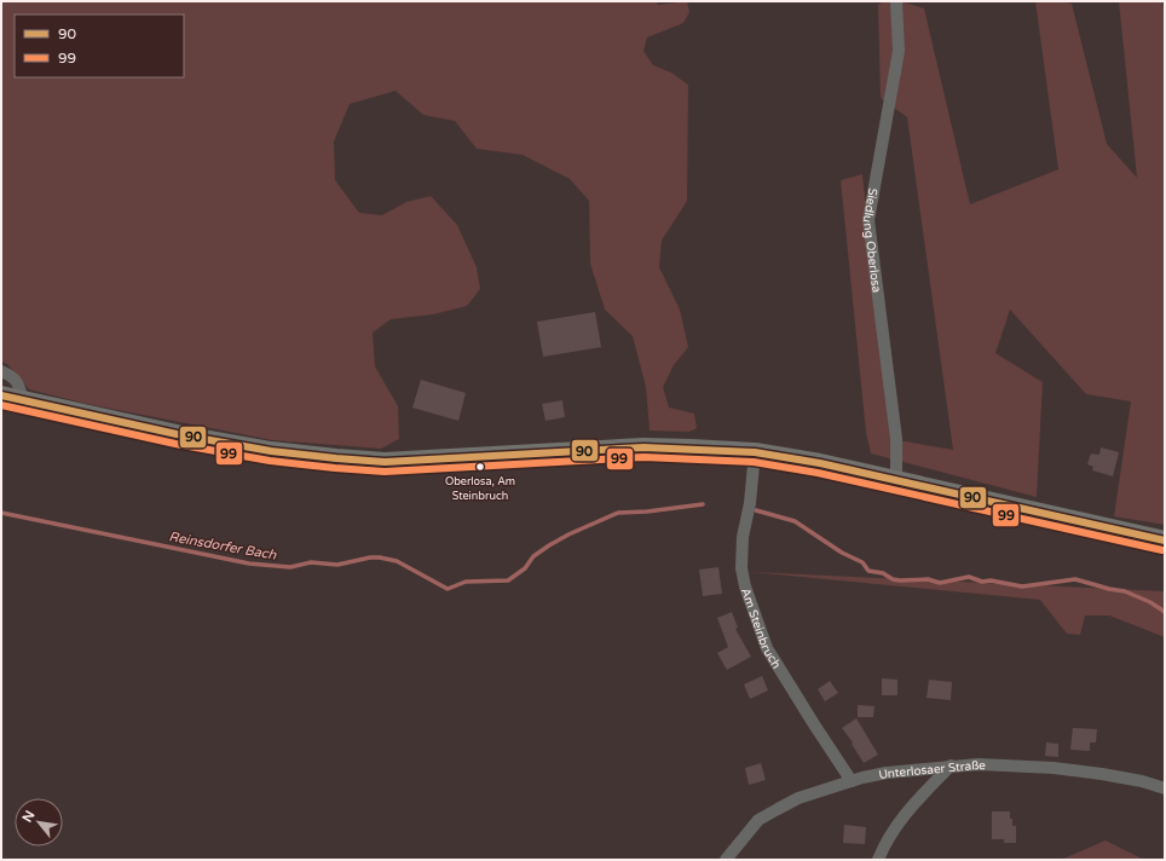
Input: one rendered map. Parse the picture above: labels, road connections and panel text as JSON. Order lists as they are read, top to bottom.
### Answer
{
  "streets": {
    "street": ["Siedlung Oberlosa", "Am Steinbruch", "Unterlosaer Straße"]
  },
  "crossings": [
    ["Am Steinbruch", "Unterlosaer Straße"]
  ],
  "water": ["Reinsdorfer Bach"],
  "places": ["Oberlosa, Am Steinbruch"],
  "lines": ["transit line 90", "transit line 99"],
  "legend": ["90", "99"],
  "north": "top left"
}
